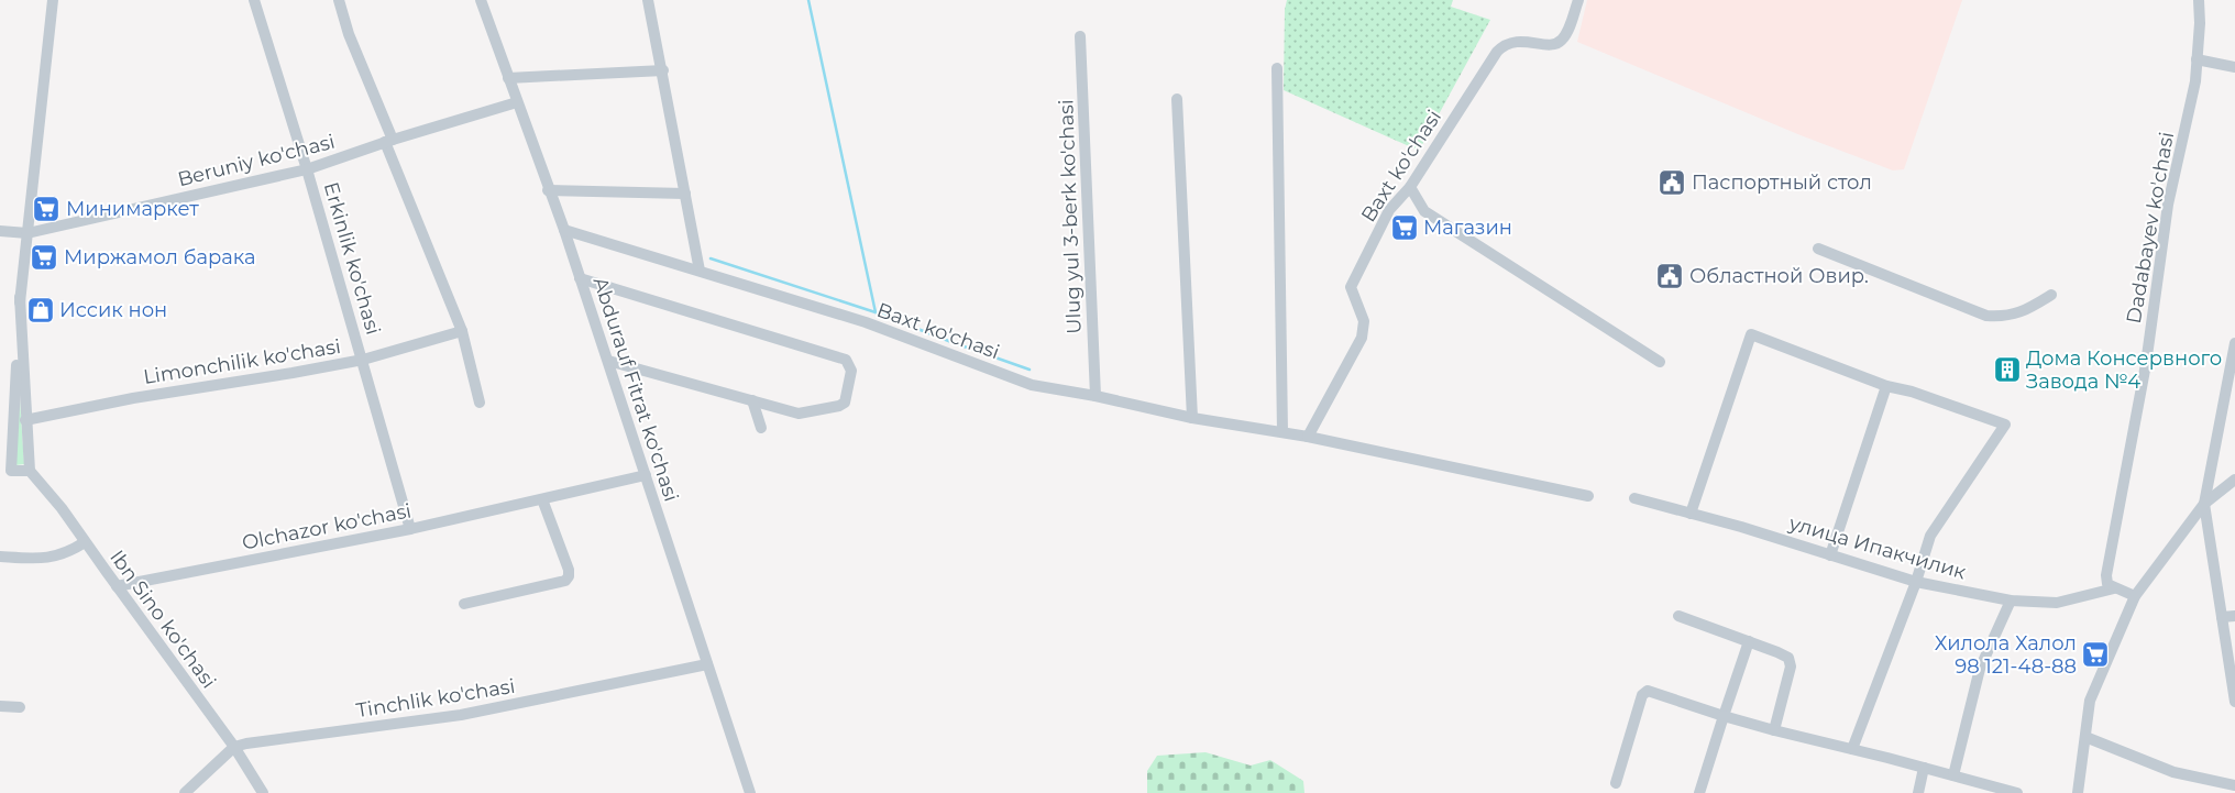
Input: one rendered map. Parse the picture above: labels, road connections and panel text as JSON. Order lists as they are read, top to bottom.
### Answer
{
  "streets": {
    "street": [
      "Beruniy ko'chasi",
      "Baxt ko'chasi",
      "Ulug yul 3-berk ko'chasi",
      "Dadabayev ko'chasi",
      "Erkinlik ko'chasi",
      "Limonchilik ko'chasi",
      "Abdurauf Fitrat ko'chasi",
      "Olchazor ko'chasi",
      "улица Ипакчилик",
      "Ibn Sino ko'chasi",
      "Tinchlik ko'chasi"
    ]
  },
  "crossings": [
    ["Beruniy ko'chasi", "Erkinlik ko'chasi"],
    ["Beruniy ko'chasi", "Abdurauf Fitrat ko'chasi"],
    ["Beruniy ko'chasi", "Ibn Sino ko'chasi"],
    ["Baxt ko'chasi", "Ulug yul 3-berk ko'chasi"],
    ["Baxt ko'chasi", "Abdurauf Fitrat ko'chasi"],
    ["Dadabayev ko'chasi", "улица Ипакчилик"],
    ["Erkinlik ko'chasi", "Limonchilik ko'chasi"],
    ["Erkinlik ko'chasi", "Olchazor ko'chasi"],
    ["Limonchilik ko'chasi", "Ibn Sino ko'chasi"],
    ["Abdurauf Fitrat ko'chasi", "Olchazor ko'chasi"],
    ["Abdurauf Fitrat ko'chasi", "Tinchlik ko'chasi"],
    ["Olchazor ko'chasi", "Ibn Sino ko'chasi"],
    ["Ibn Sino ko'chasi", "Tinchlik ko'chasi"]
  ],
  "places": {
    "public building": ["Паспортный стол", "Областной Овир."],
    "supermarket": [
      "Минимаркет",
      "Магазин",
      "Миржамол барака",
      "Хилола Халол 98 121-48-88"
    ],
    "shop": ["Иссик нон"],
    "building": ["Дома Консервного Завода №4"]
  }
}
